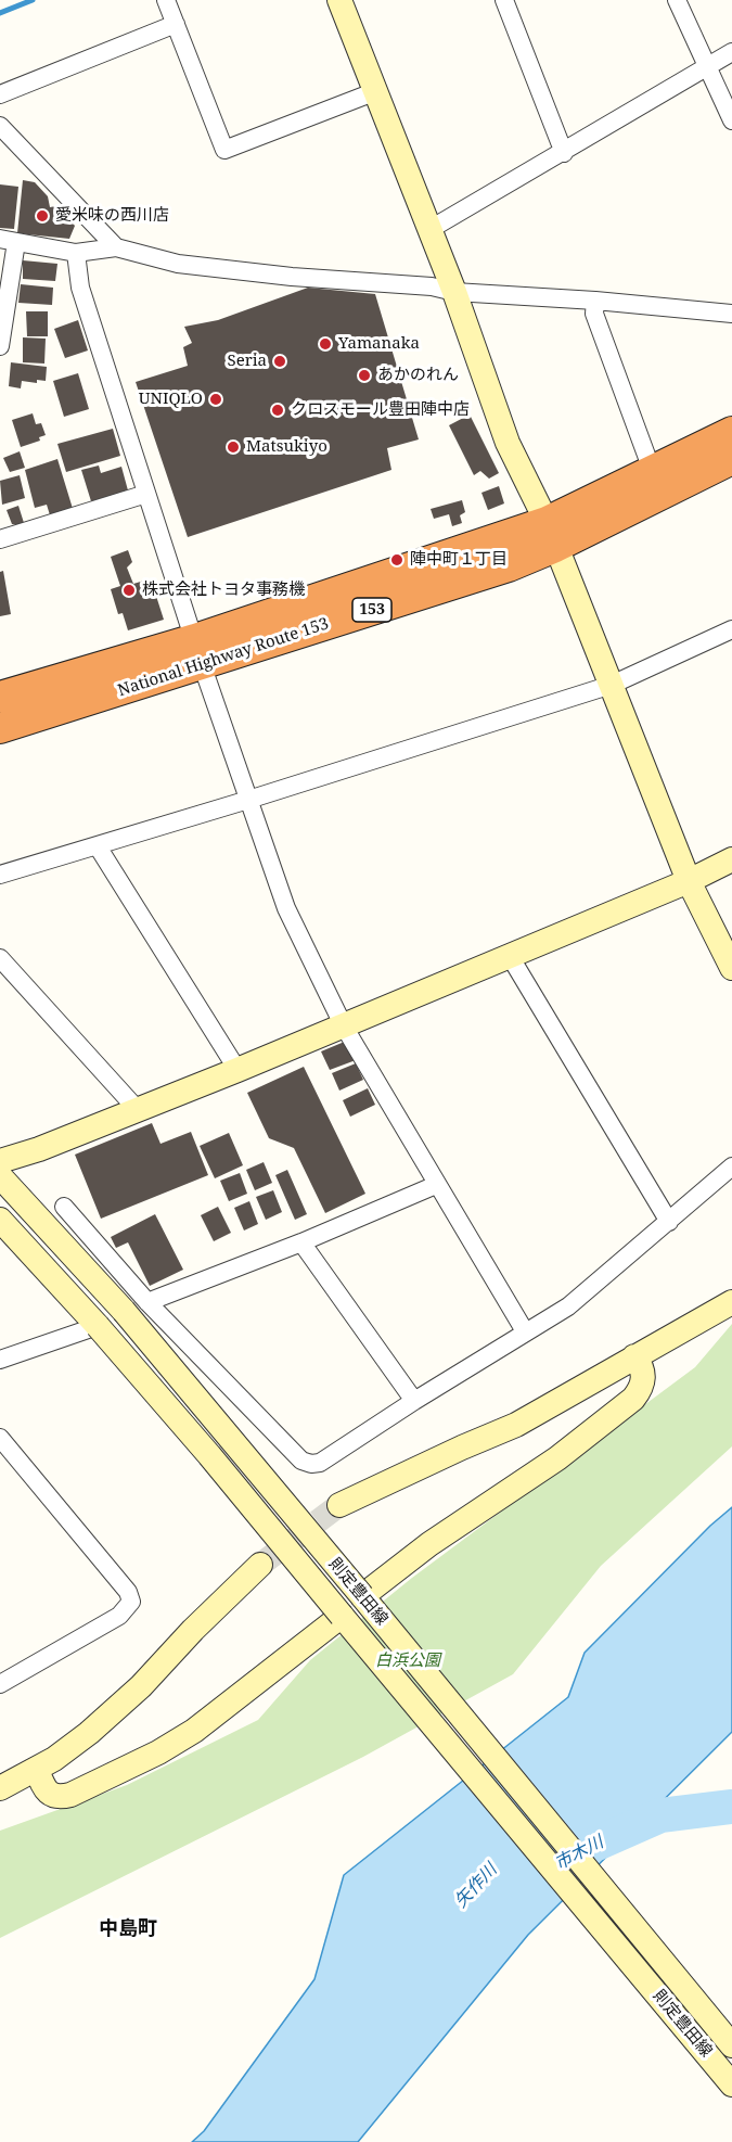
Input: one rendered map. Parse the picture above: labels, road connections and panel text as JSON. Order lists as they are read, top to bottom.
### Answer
{
  "streets": {
    "highway": ["153", "National Highway Route 153"],
    "street": ["則定豊田線"]
  },
  "districts": ["中島町"],
  "water": ["市木川", "矢作川"],
  "parks": ["白浜公園"],
  "places": [
    "愛米味の西川店",
    "Yamanaka",
    "Seria",
    "あかのれん",
    "UNIQLO",
    "クロスモール豊田陣中店",
    "Matsukiyo",
    "陣中町１丁目",
    "株式会社トヨタ事務機"
  ]
}
